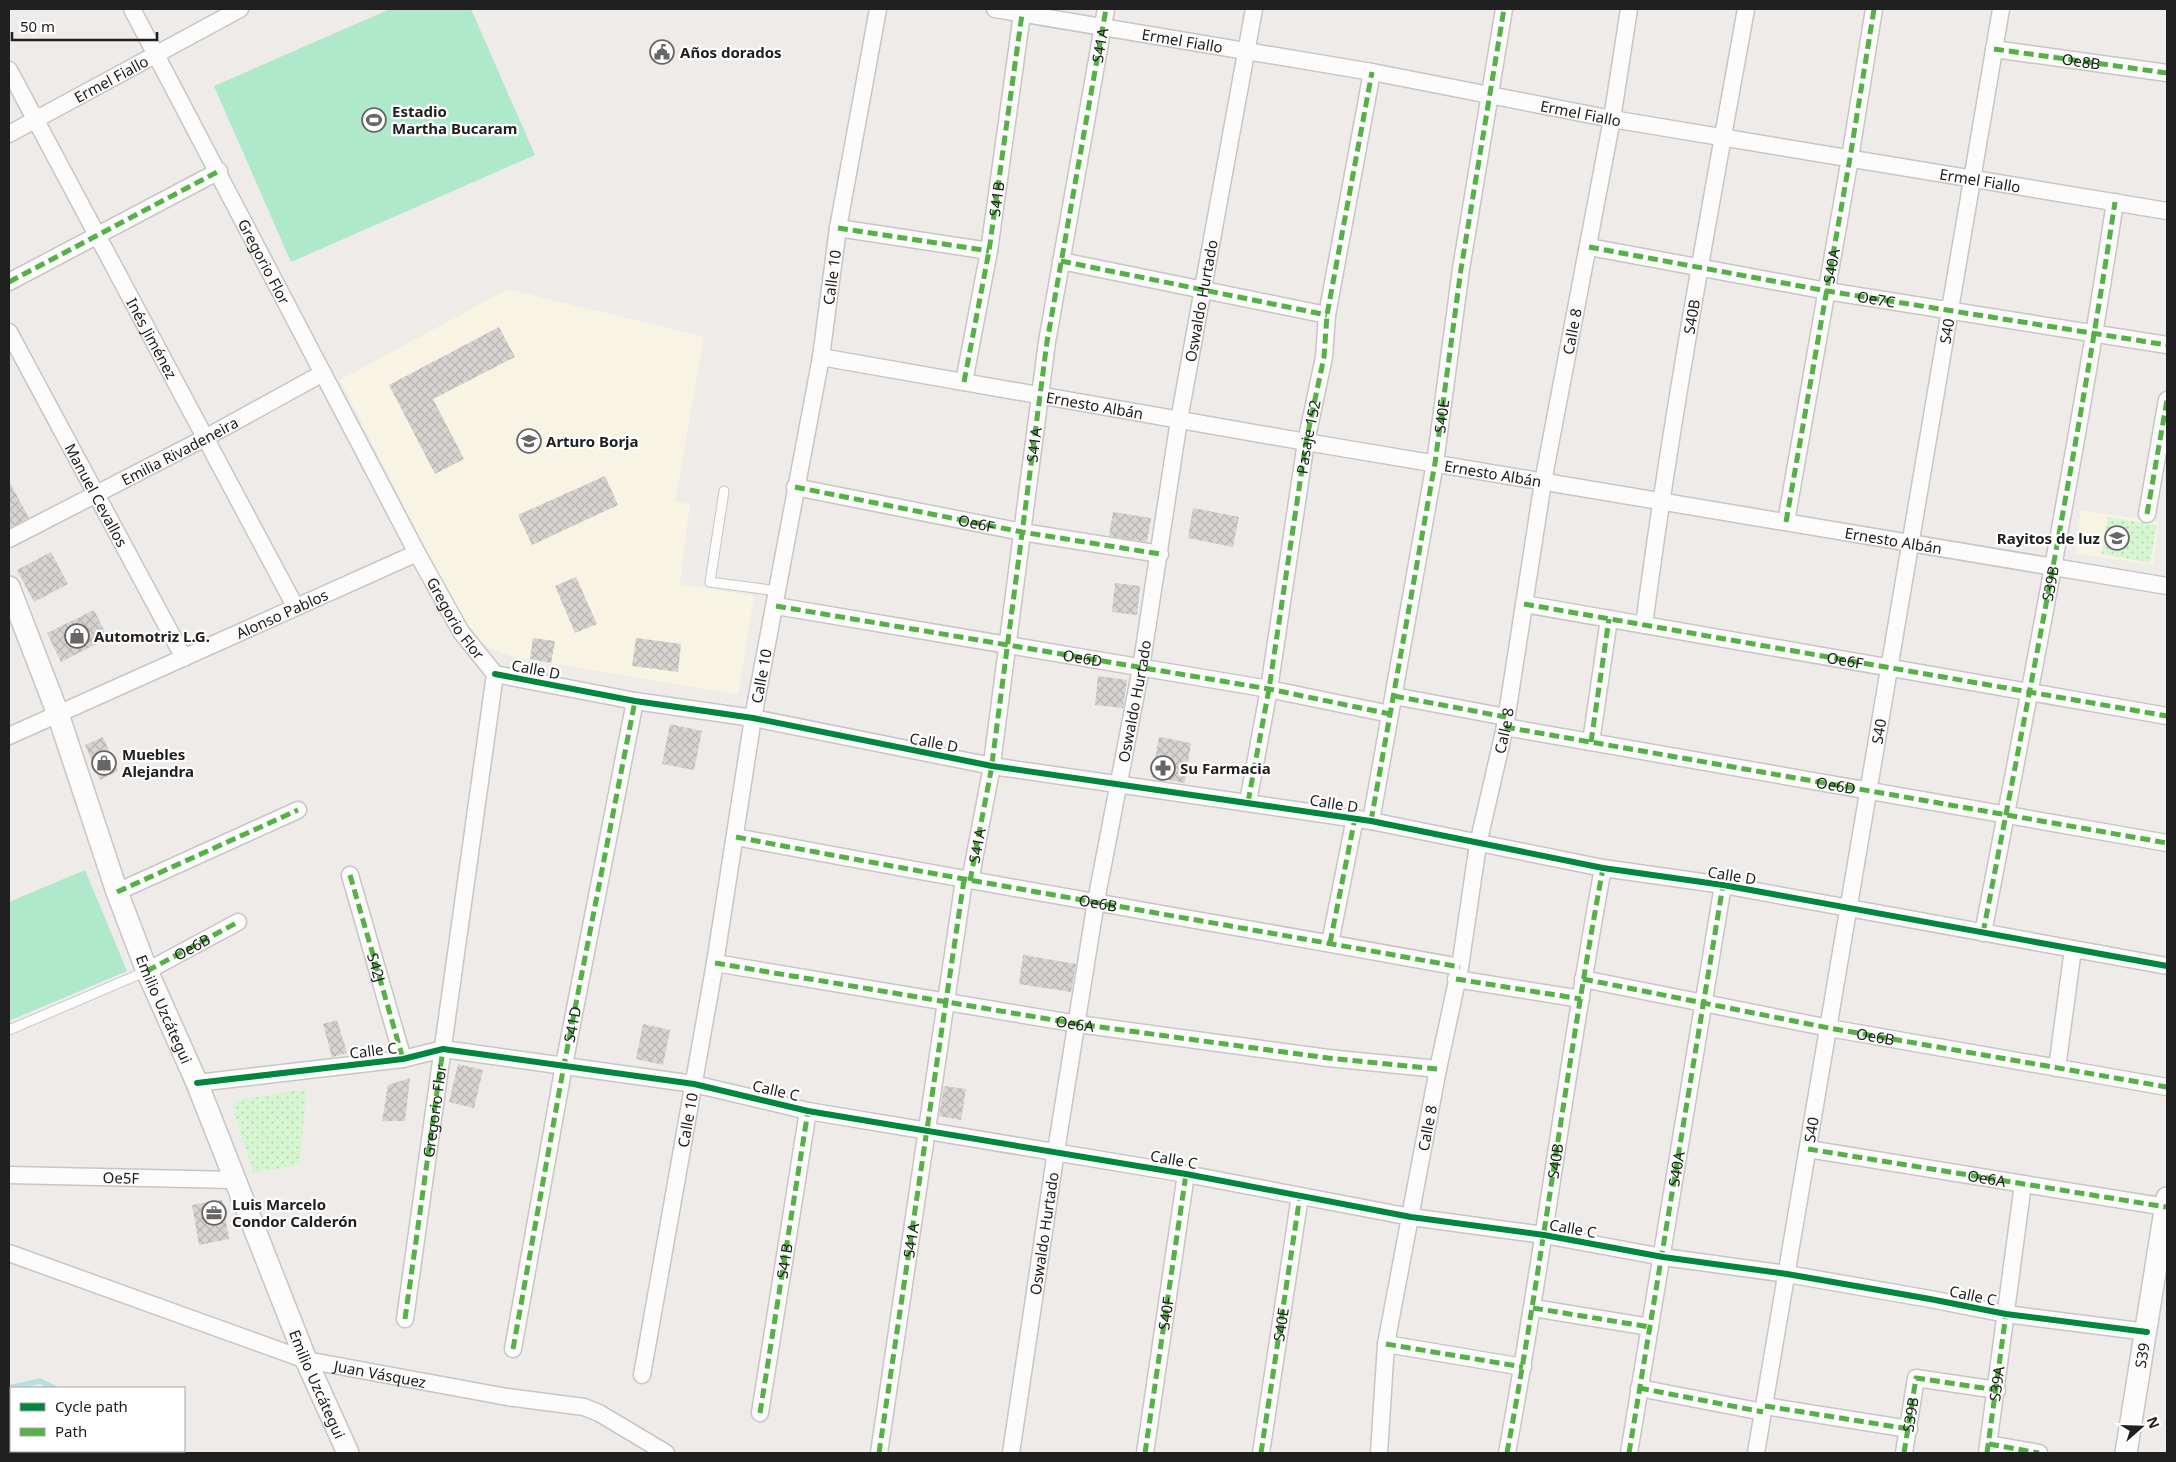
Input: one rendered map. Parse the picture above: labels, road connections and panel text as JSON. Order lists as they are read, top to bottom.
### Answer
{
  "streets": {
    "street": [
      "Ermel Fiallo",
      "S41A",
      "Oe8B",
      "S41B",
      "Gregorio Flor",
      "S40A",
      "Calle 10",
      "Oe7C",
      "Oswaldo Hurtado",
      "S40B",
      "Calle 8",
      "S40",
      "Inés Jiménez",
      "Ernesto Albán",
      "S40E",
      "Pasaje 152",
      "Emilia Rivadeneira",
      "Manuel Cevallos",
      "Oe6F",
      "S39B",
      "Alonso Pablos",
      "Oe6D",
      "Calle D",
      "Oe6B",
      "S42J",
      "Emilio Uzcátegui",
      "S41D",
      "Oe6A",
      "Calle C",
      "Oe5F",
      "S40F",
      "S39",
      "Juan Vásquez",
      "S39A"
    ]
  },
  "crossings": [
    ["Ermel Fiallo", "S41A"],
    ["Ermel Fiallo", "S41B"],
    ["Ermel Fiallo", "Gregorio Flor"],
    ["Ermel Fiallo", "S40A"],
    ["Ermel Fiallo", "Oswaldo Hurtado"],
    ["Ermel Fiallo", "S40B"],
    ["Ermel Fiallo", "Calle 8"],
    ["Ermel Fiallo", "S40"],
    ["Ermel Fiallo", "Inés Jiménez"],
    ["Ermel Fiallo", "S40E"],
    ["Ermel Fiallo", "Pasaje 152"],
    ["Ermel Fiallo", "S39B"],
    ["S41A", "Ernesto Albán"],
    ["S41A", "Oe6F"],
    ["S41A", "Oe6D"],
    ["S41A", "Calle D"],
    ["S41A", "Oe6B"],
    ["S41A", "Oe6A"],
    ["S41A", "Calle C"],
    ["Oe8B", "S40"],
    ["S41B", "Ernesto Albán"],
    ["S41B", "Calle C"],
    ["Gregorio Flor", "Emilia Rivadeneira"],
    ["Gregorio Flor", "Alonso Pablos"],
    ["Gregorio Flor", "Calle D"],
    ["Gregorio Flor", "Calle C"],
    ["S40A", "Oe7C"],
    ["S40A", "Ernesto Albán"],
    ["S40A", "Calle D"],
    ["S40A", "Oe6B"],
    ["S40A", "Calle C"],
    ["Calle 10", "Ernesto Albán"],
    ["Calle 10", "Oe6F"],
    ["Calle 10", "Oe6D"],
    ["Calle 10", "Calle D"],
    ["Calle 10", "Oe6B"],
    ["Calle 10", "Oe6A"],
    ["Calle 10", "Calle C"],
    ["Oe7C", "S40B"],
    ["Oe7C", "Calle 8"],
    ["Oe7C", "S40"],
    ["Oe7C", "S39B"],
    ["Oswaldo Hurtado", "Ernesto Albán"],
    ["Oswaldo Hurtado", "Oe6F"],
    ["Oswaldo Hurtado", "Oe6D"],
    ["Oswaldo Hurtado", "Calle D"],
    ["Oswaldo Hurtado", "Oe6B"],
    ["Oswaldo Hurtado", "Oe6A"],
    ["Oswaldo Hurtado", "Calle C"],
    ["S40B", "Ernesto Albán"],
    ["S40B", "Oe6F"],
    ["S40B", "Calle D"],
    ["S40B", "Oe6B"],
    ["S40B", "Calle C"],
    ["Calle 8", "Ernesto Albán"],
    ["Calle 8", "Oe6F"],
    ["Calle 8", "Oe6D"],
    ["Calle 8", "Calle D"],
    ["Calle 8", "Oe6B"],
    ["Calle 8", "Oe6A"],
    ["Calle 8", "Calle C"],
    ["S40", "Ernesto Albán"],
    ["S40", "Oe6F"],
    ["S40", "Oe6D"],
    ["S40", "Calle D"],
    ["S40", "Oe6B"],
    ["S40", "Oe6A"],
    ["S40", "Calle C"],
    ["Inés Jiménez", "Emilia Rivadeneira"],
    ["Inés Jiménez", "Alonso Pablos"],
    ["Ernesto Albán", "S40E"],
    ["Ernesto Albán", "Pasaje 152"],
    ["Ernesto Albán", "S39B"],
    ["S40E", "Oe6D"],
    ["S40E", "Calle D"],
    ["S40E", "Oe6B"],
    ["S40E", "Calle C"],
    ["Pasaje 152", "Oe6D"],
    ["Pasaje 152", "Calle D"],
    ["Emilia Rivadeneira", "Manuel Cevallos"],
    ["Manuel Cevallos", "Alonso Pablos"],
    ["Oe6F", "S39B"],
    ["S39B", "Oe6D"],
    ["S39B", "Calle D"],
    ["S39B", "S39A"],
    ["Alonso Pablos", "Emilio Uzcátegui"],
    ["Calle D", "S41D"],
    ["Oe6B", "Emilio Uzcátegui"],
    ["S42J", "Calle C"],
    ["Emilio Uzcátegui", "Calle C"],
    ["Emilio Uzcátegui", "Oe5F"],
    ["Emilio Uzcátegui", "Juan Vásquez"],
    ["S41D", "Calle C"],
    ["Oe6A", "S39"],
    ["Oe6A", "S39A"],
    ["Calle C", "S40F"],
    ["Calle C", "S39"],
    ["Calle C", "S39A"]
  ],
  "places": {
    "public building": ["Años dorados"],
    "sports": ["Estadio Martha Bucaram"],
    "school or university": ["Arturo Borja", "Rayitos de luz"],
    "shop": ["Automotriz L.G.", "Muebles Alejandra"],
    "pharmacy": ["Su Farmacia"],
    "office": ["Luis Marcelo Condor Calderón"]
  },
  "legend": ["Cycle path", "Path"],
  "scale_bar": "50 m",
  "north": "right"
}
